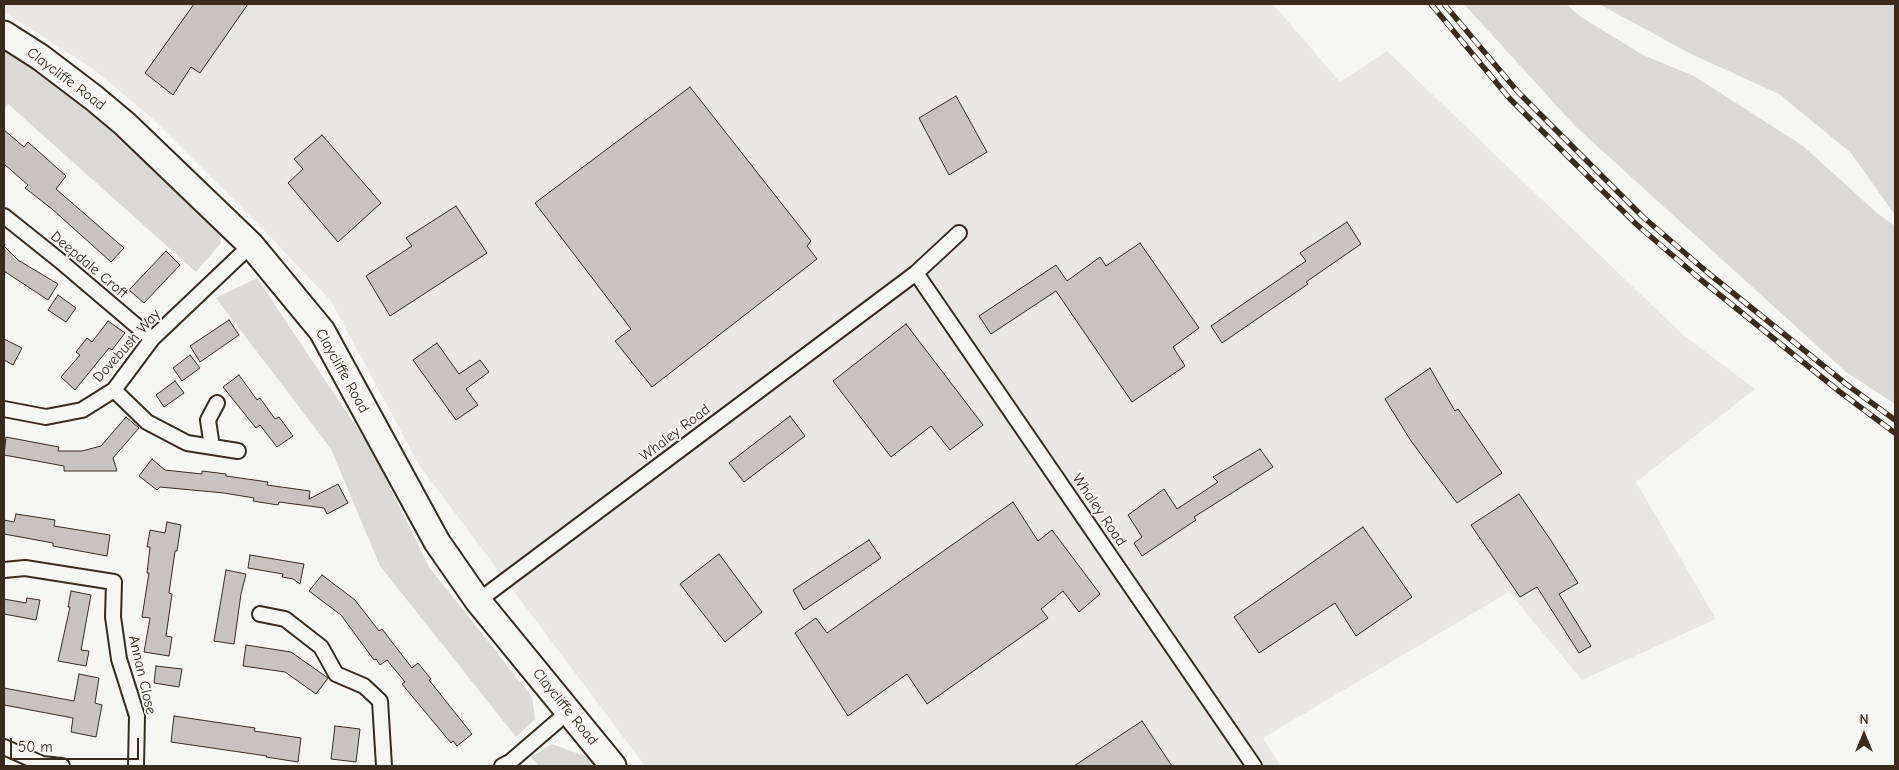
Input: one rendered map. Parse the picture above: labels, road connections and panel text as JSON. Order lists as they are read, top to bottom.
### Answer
{
  "streets": {
    "highway": ["Claycliffe Road"],
    "street": [
      "Deepdale Croft",
      "Dovebush Way",
      "Whaley Road",
      "Annan Close"
    ]
  },
  "crossings": [
    ["Claycliffe Road", "Dovebush Way"],
    ["Claycliffe Road", "Whaley Road"],
    ["Deepdale Croft", "Dovebush Way"]
  ],
  "scale_bar": "50 m",
  "north": "top"
}
